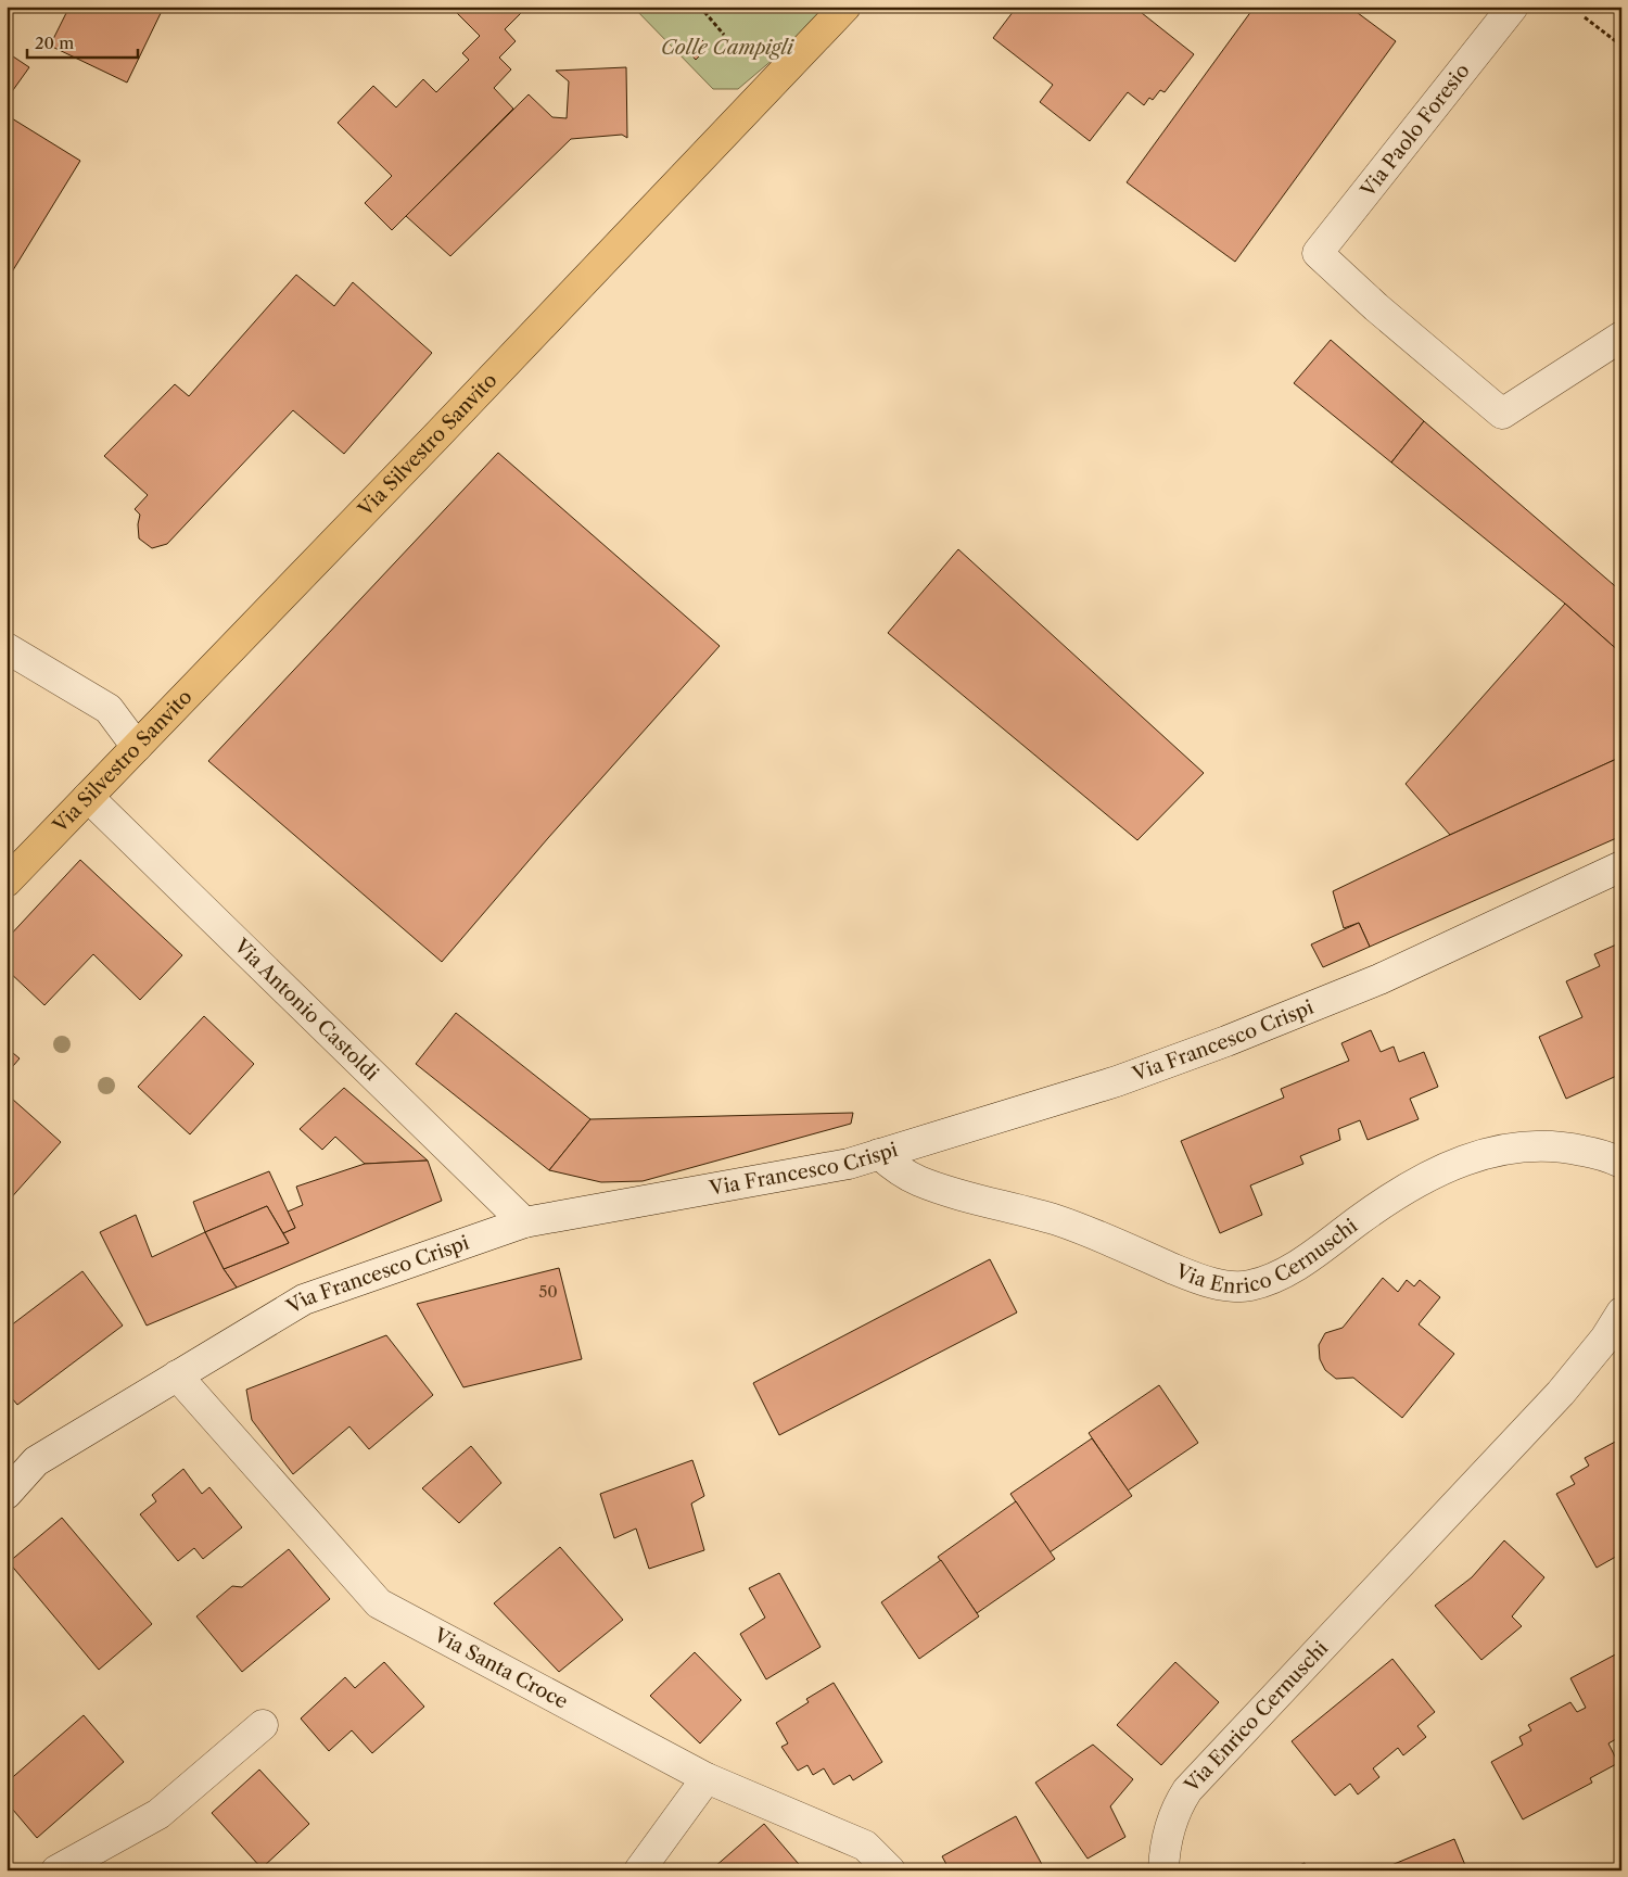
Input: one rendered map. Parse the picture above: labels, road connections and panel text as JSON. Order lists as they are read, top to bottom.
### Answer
{
  "streets": {
    "main road": ["Via Silvestro Sanvito"],
    "street": [
      "Via Paolo Foresio",
      "Via Antonio Castoldi",
      "Via Francesco Crispi",
      "Via Enrico Cernuschi",
      "Via Santa Croce"
    ]
  },
  "crossings": [
    ["Via Silvestro Sanvito", "Via Antonio Castoldi"],
    ["Via Antonio Castoldi", "Via Francesco Crispi"],
    ["Via Francesco Crispi", "Via Enrico Cernuschi"],
    ["Via Francesco Crispi", "Via Santa Croce"]
  ],
  "parks": ["Colle Campigli"],
  "house_numbers": ["50"],
  "scale_bar": "20 m"
}
